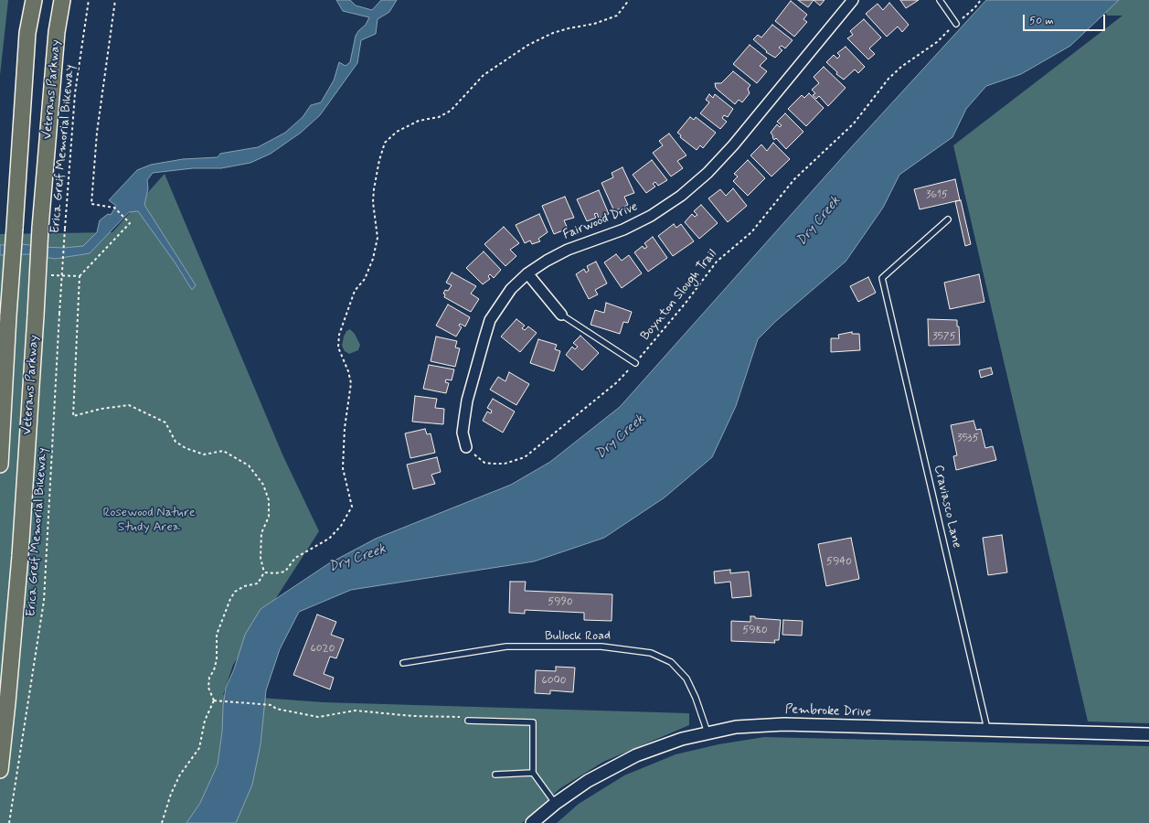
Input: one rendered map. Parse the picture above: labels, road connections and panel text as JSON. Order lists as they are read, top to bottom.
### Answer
{
  "streets": {
    "main road": ["Veterans Parkway"],
    "street": ["Fairwood Drive", "Pembroke Drive"],
    "lane": ["Craviasco Lane", "Bullock Road"],
    "path": ["Erica Greif Memorial Bikeway", "Boynton Slough Trail"]
  },
  "crossings": [
    ["Fairwood Drive", "Boynton Slough Trail"],
    ["Craviasco Lane", "Pembroke Drive"],
    ["Bullock Road", "Pembroke Drive"]
  ],
  "water": ["Dry Creek"],
  "parks": ["Rosewood Nature Study Area"],
  "house_numbers": [
    "3615",
    "3575",
    "3535",
    "5940",
    "5990",
    "5980",
    "6020",
    "6000"
  ],
  "scale_bar": "50 m"
}
